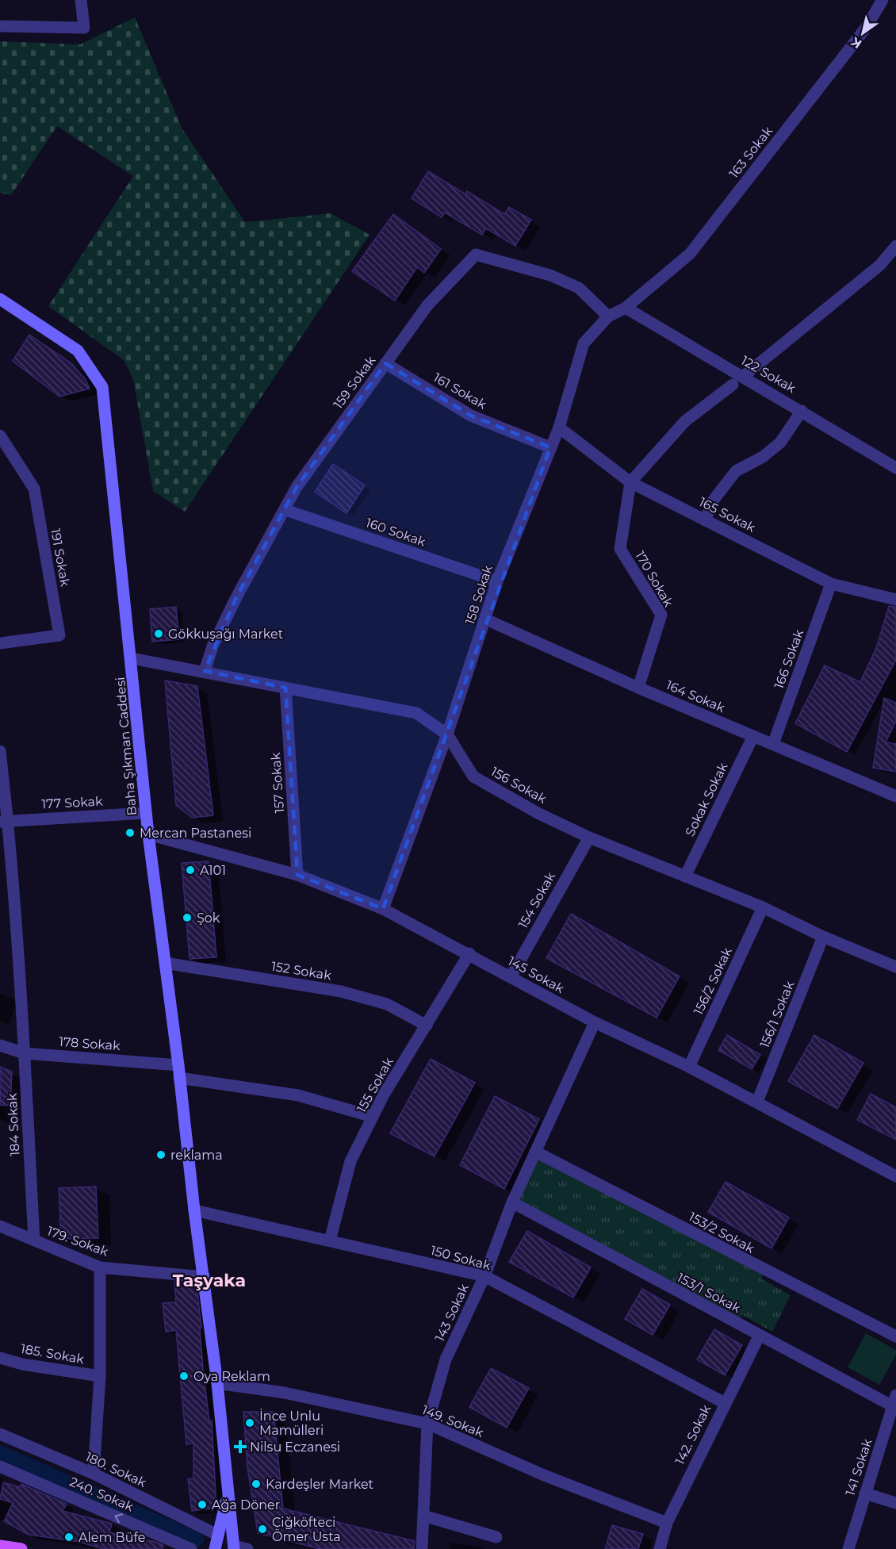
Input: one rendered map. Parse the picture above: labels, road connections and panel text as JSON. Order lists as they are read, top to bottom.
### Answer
{
  "streets": {
    "main road": ["Baha Şıkman Caddesi"],
    "street": [
      "163 Sokak",
      "122 Sokak",
      "159 Sokak",
      "161 Sokak",
      "165 Sokak",
      "160 Sokak",
      "191 Sokak",
      "170 Sokak",
      "158 Sokak",
      "166 Sokak",
      "164 Sokak",
      "157 Sokak",
      "156 Sokak",
      "Sokak Sokak",
      "177 Sokak",
      "154 Sokak",
      "152 Sokak",
      "145 Sokak",
      "156/2 Sokak",
      "156/1 Sokak",
      "178 Sokak",
      "155 Sokak",
      "184 Sokak",
      "153/2 Sokak",
      "179. Sokak",
      "150 Sokak",
      "153/1 Sokak",
      "143 Sokak",
      "185. Sokak",
      "149. Sokak",
      "142. Sokak",
      "141 Sokak",
      "180. Sokak",
      "240. Sokak"
    ]
  },
  "crossings": [
    ["163 Sokak", "122 Sokak"],
    ["163 Sokak", "158 Sokak"],
    ["122 Sokak", "158 Sokak"],
    ["159 Sokak", "161 Sokak"],
    ["159 Sokak", "160 Sokak"],
    ["159 Sokak", "158 Sokak"],
    ["159 Sokak", "156 Sokak"],
    ["161 Sokak", "158 Sokak"],
    ["165 Sokak", "170 Sokak"],
    ["165 Sokak", "158 Sokak"],
    ["165 Sokak", "166 Sokak"],
    ["160 Sokak", "158 Sokak"],
    ["170 Sokak", "164 Sokak"],
    ["158 Sokak", "164 Sokak"],
    ["158 Sokak", "156 Sokak"],
    ["158 Sokak", "145 Sokak"],
    ["166 Sokak", "164 Sokak"],
    ["164 Sokak", "Sokak Sokak"],
    ["Baha Şıkman Caddesi", "156 Sokak"],
    ["Baha Şıkman Caddesi", "177 Sokak"],
    ["Baha Şıkman Caddesi", "152 Sokak"],
    ["Baha Şıkman Caddesi", "145 Sokak"],
    ["Baha Şıkman Caddesi", "178 Sokak"],
    ["Baha Şıkman Caddesi", "179. Sokak"],
    ["Baha Şıkman Caddesi", "150 Sokak"],
    ["Baha Şıkman Caddesi", "149. Sokak"],
    ["Baha Şıkman Caddesi", "180. Sokak"],
    ["157 Sokak", "156 Sokak"],
    ["157 Sokak", "145 Sokak"],
    ["156 Sokak", "Sokak Sokak"],
    ["156 Sokak", "154 Sokak"],
    ["156 Sokak", "156/2 Sokak"],
    ["156 Sokak", "156/1 Sokak"],
    ["177 Sokak", "184 Sokak"],
    ["154 Sokak", "145 Sokak"],
    ["152 Sokak", "155 Sokak"],
    ["145 Sokak", "156/2 Sokak"],
    ["145 Sokak", "156/1 Sokak"],
    ["145 Sokak", "155 Sokak"],
    ["145 Sokak", "143 Sokak"],
    ["178 Sokak", "184 Sokak"],
    ["155 Sokak", "150 Sokak"],
    ["184 Sokak", "179. Sokak"],
    ["153/2 Sokak", "143 Sokak"],
    ["150 Sokak", "143 Sokak"],
    ["150 Sokak", "142. Sokak"],
    ["153/1 Sokak", "143 Sokak"],
    ["153/1 Sokak", "142. Sokak"],
    ["153/1 Sokak", "141 Sokak"],
    ["143 Sokak", "149. Sokak"],
    ["149. Sokak", "142. Sokak"]
  ],
  "one_way": ["240. Sokak"],
  "districts": ["Taşyaka"],
  "places": {
    "other": [
      "Gökkuşağı Market",
      "Mercan Pastanesi",
      "A101",
      "Şok",
      "reklama",
      "Oya Reklam",
      "İnce Unlu Mamülleri",
      "Kardeşler Market",
      "Ağa Döner",
      "Çiğköfteci Ömer Usta",
      "Alem Büfe"
    ],
    "health": ["Nilsu Eczanesi"]
  },
  "north": "bottom left"
}
